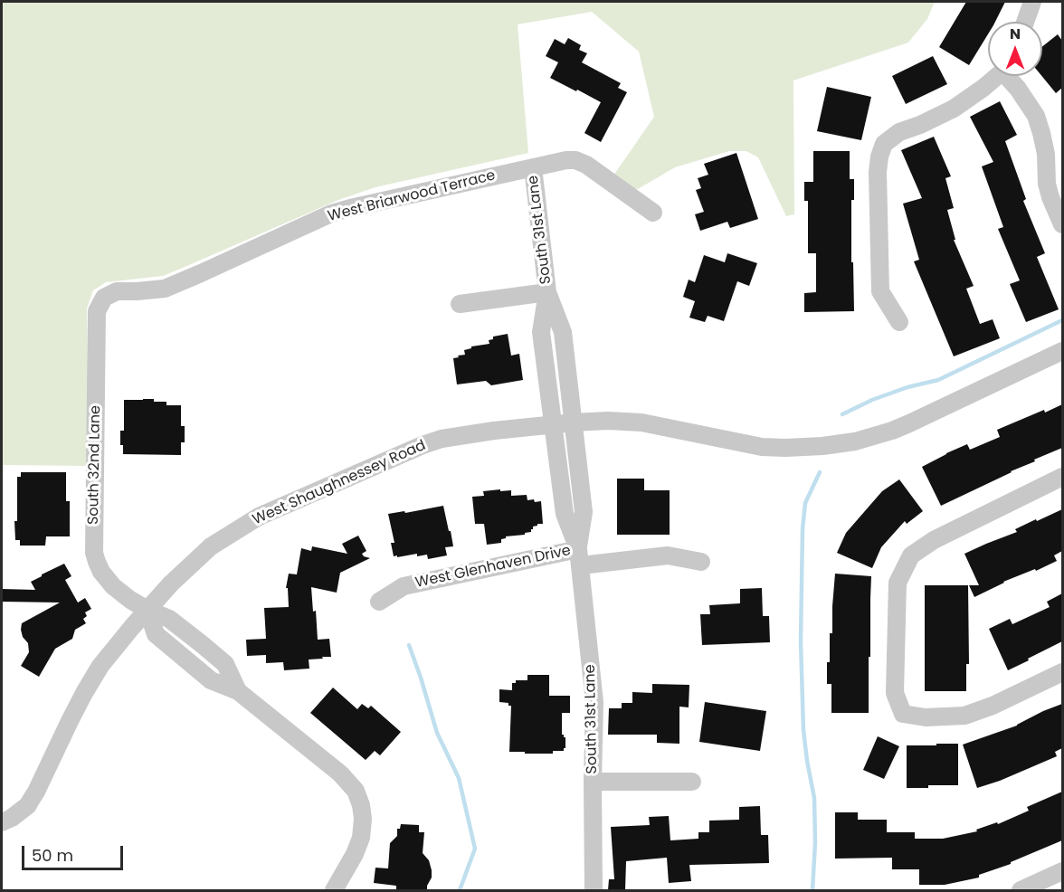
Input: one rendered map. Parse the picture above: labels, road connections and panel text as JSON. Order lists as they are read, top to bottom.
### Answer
{
  "streets": {
    "street": [
      "West Briarwood Terrace",
      "South 31st Lane",
      "South 32nd Lane",
      "West Shaughnessey Road",
      "West Glenhaven Drive"
    ]
  },
  "crossings": [
    ["West Briarwood Terrace", "South 31st Lane"],
    ["West Briarwood Terrace", "South 32nd Lane"],
    ["South 31st Lane", "West Shaughnessey Road"],
    ["South 31st Lane", "West Glenhaven Drive"],
    ["South 32nd Lane", "West Shaughnessey Road"]
  ],
  "scale_bar": "50 m",
  "north": "top"
}
